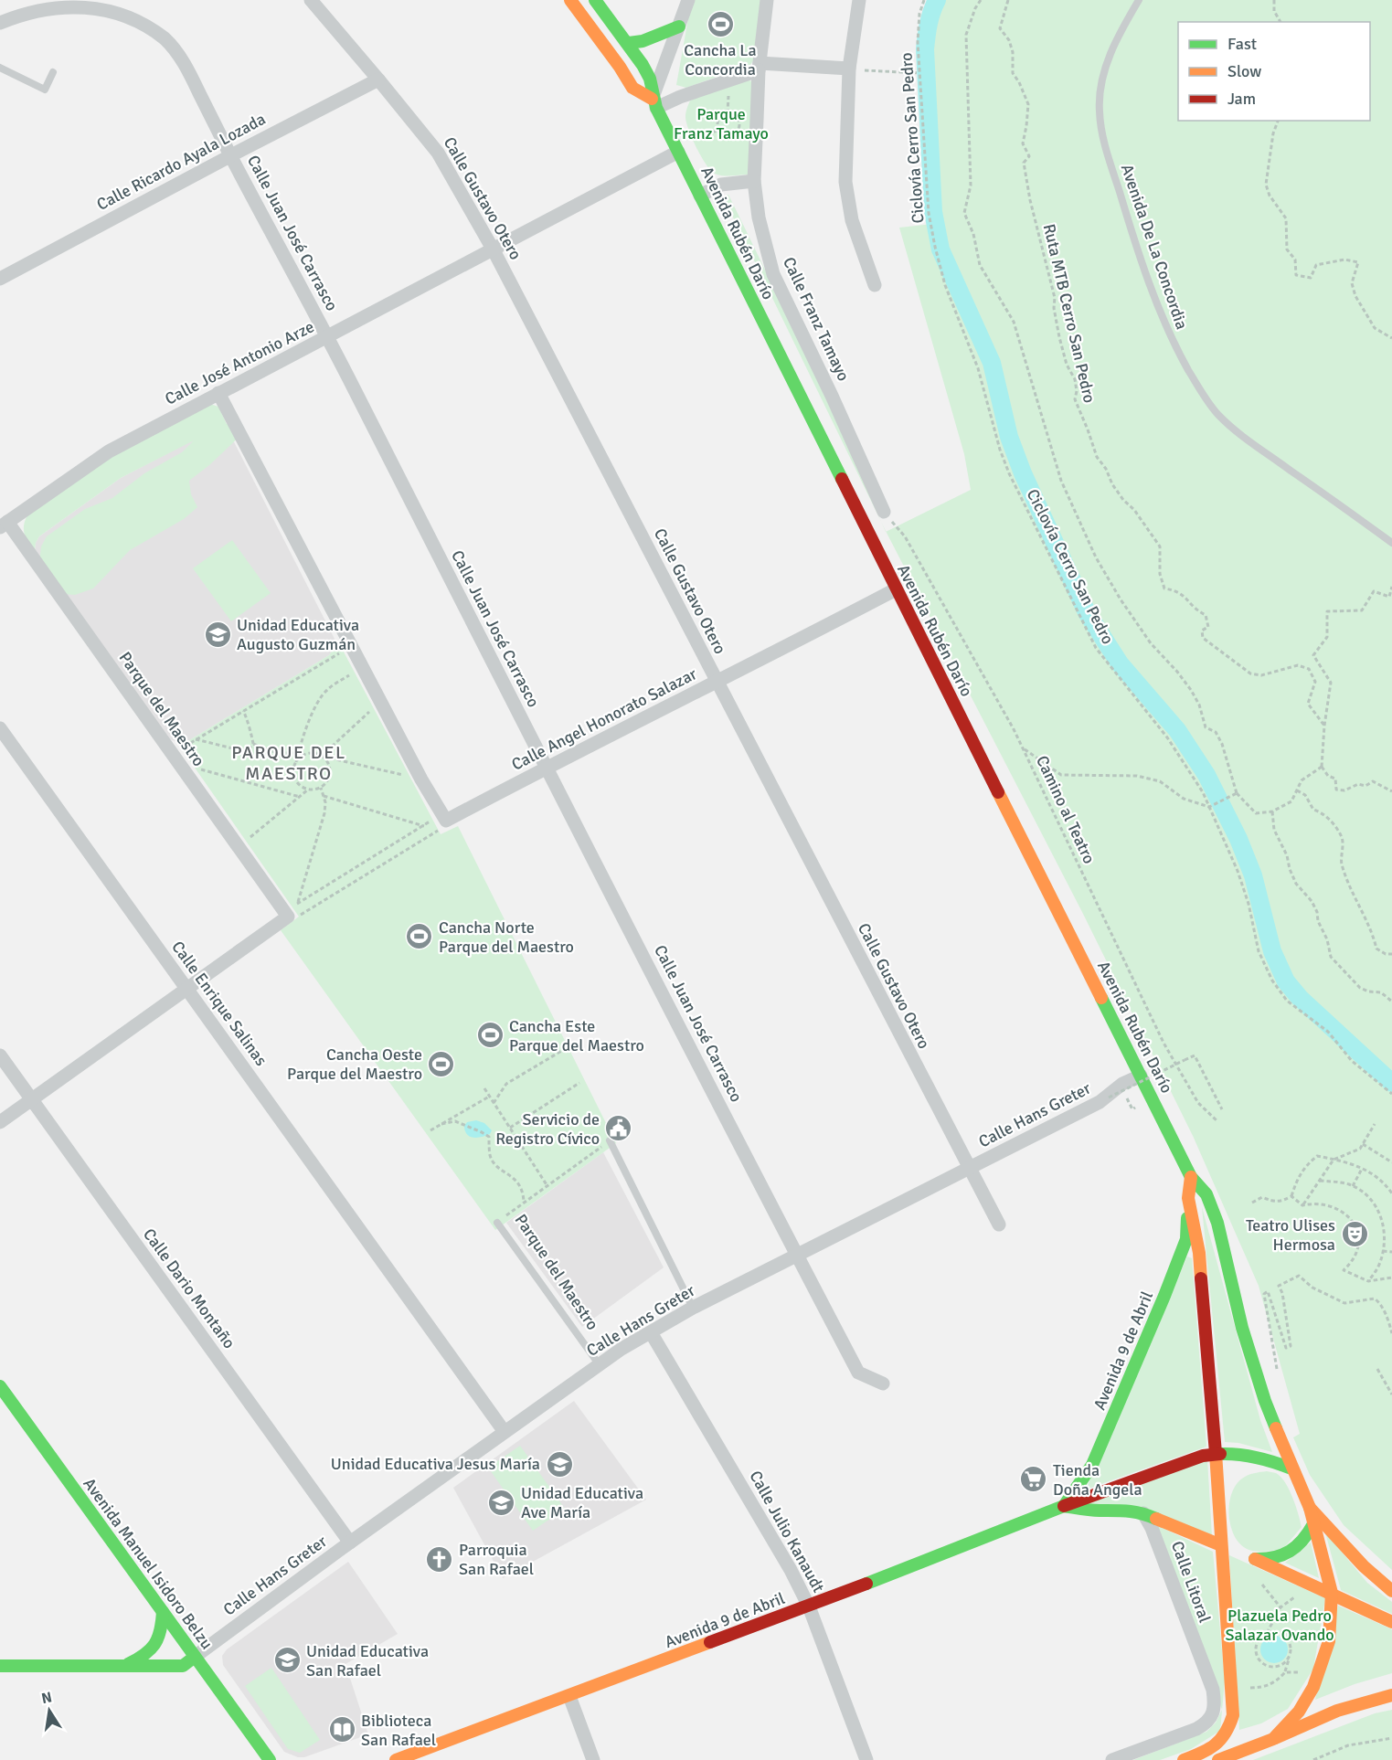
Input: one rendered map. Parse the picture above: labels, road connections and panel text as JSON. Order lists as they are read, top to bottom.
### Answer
{
  "streets": {
    "main road": ["Avenida Rubén Darío", "Avenida 9 de Abril", "Avenida Manuel Isidoro Belzu"],
    "street": [
      "Calle Ricardo Ayala Lozada",
      "Calle Gustavo Otero",
      "Calle Juan José Carrasco",
      "Calle Franz Tamayo",
      "Calle José Antonio Arze",
      "Parque del Maestro",
      "Calle Angel Honorato Salazar",
      "Calle Enrique Salinas",
      "Calle Hans Greter",
      "Calle Dario Montaño",
      "Calle Julio Kanaudt",
      "Calle Litoral"
    ],
    "lane": ["Avenida De La Concordia"],
    "path": ["Ciclovía Cerro San Pedro", "Ruta MTB Cerro San Pedro", "Camino al Teatro"]
  },
  "crossings": [
    ["Calle Ricardo Ayala Lozada", "Calle Gustavo Otero"],
    ["Calle Ricardo Ayala Lozada", "Calle Juan José Carrasco"],
    ["Calle Gustavo Otero", "Calle José Antonio Arze"],
    ["Calle Gustavo Otero", "Calle Angel Honorato Salazar"],
    ["Calle Gustavo Otero", "Calle Hans Greter"],
    ["Calle Juan José Carrasco", "Calle José Antonio Arze"],
    ["Calle Juan José Carrasco", "Calle Angel Honorato Salazar"],
    ["Calle Juan José Carrasco", "Calle Hans Greter"],
    ["Avenida Rubén Darío", "Calle José Antonio Arze"],
    ["Avenida Rubén Darío", "Calle Angel Honorato Salazar"],
    ["Avenida Rubén Darío", "Calle Hans Greter"],
    ["Avenida Rubén Darío", "Avenida 9 de Abril"],
    ["Calle Franz Tamayo", "Camino al Teatro"],
    ["Calle José Antonio Arze", "Parque del Maestro"],
    ["Parque del Maestro", "Calle Hans Greter"],
    ["Calle Enrique Salinas", "Calle Hans Greter"],
    ["Calle Hans Greter", "Calle Dario Montaño"],
    ["Calle Hans Greter", "Calle Julio Kanaudt"],
    ["Calle Hans Greter", "Avenida Manuel Isidoro Belzu"],
    ["Avenida 9 de Abril", "Calle Julio Kanaudt"],
    ["Avenida 9 de Abril", "Calle Litoral"]
  ],
  "districts": ["PARQUE DEL MAESTRO"],
  "parks": ["Parque Franz Tamayo", "Plazuela Pedro Salazar Ovando"],
  "places": {
    "sports": [
      "Cancha La Concordia",
      "Cancha Norte Parque del Maestro",
      "Cancha Este Parque del Maestro",
      "Cancha Oeste Parque del Maestro"
    ],
    "school or university": [
      "Unidad Educativa Augusto Guzmán",
      "Unidad Educativa Jesus María",
      "Unidad Educativa Ave María",
      "Unidad Educativa San Rafael"
    ],
    "public building": ["Servicio de Registro Cívico"],
    "theatre": ["Teatro Ulises Hermosa"],
    "supermarket": ["Tienda Doña Angela"],
    "church": ["Parroquia San Rafael"],
    "library": ["Biblioteca San Rafael"]
  },
  "legend": ["Fast", "Slow", "Jam"],
  "north": "top"
}
